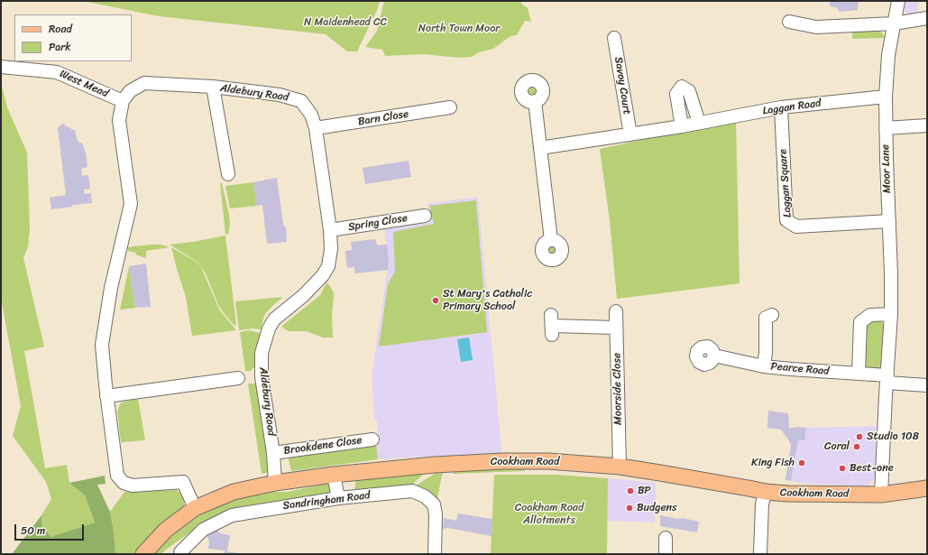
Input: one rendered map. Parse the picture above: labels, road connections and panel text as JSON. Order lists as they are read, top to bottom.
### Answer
{
  "streets": {
    "main road": ["Cookham Road"],
    "street": [
      "West Mead",
      "Savoy Court",
      "Aldebury Road",
      "Laggan Road",
      "Barn Close",
      "Moor Lane",
      "Laggan Square",
      "Spring Close",
      "Pearce Road",
      "Moorside Close",
      "Brookdene Close",
      "Sandringham Road"
    ]
  },
  "crossings": [
    ["West Mead", "Aldebury Road"],
    ["Savoy Court", "Laggan Road"],
    ["Aldebury Road", "Barn Close"],
    ["Aldebury Road", "Spring Close"],
    ["Aldebury Road", "Brookdene Close"],
    ["Aldebury Road", "Cookham Road"],
    ["Laggan Road", "Moor Lane"],
    ["Laggan Road", "Laggan Square"],
    ["Moor Lane", "Laggan Square"],
    ["Moor Lane", "Pearce Road"],
    ["Moor Lane", "Cookham Road"],
    ["Moorside Close", "Cookham Road"]
  ],
  "parks": ["N Maidenhead CC", "North Town Moor", "Cookham Road Allotments"],
  "places": [
    "St Mary's Catholic Primary School",
    "Studio 108",
    "Coral",
    "King Fish",
    "Best-one",
    "BP",
    "Budgens"
  ],
  "legend": ["Road", "Park"],
  "scale_bar": "50 m"
}
